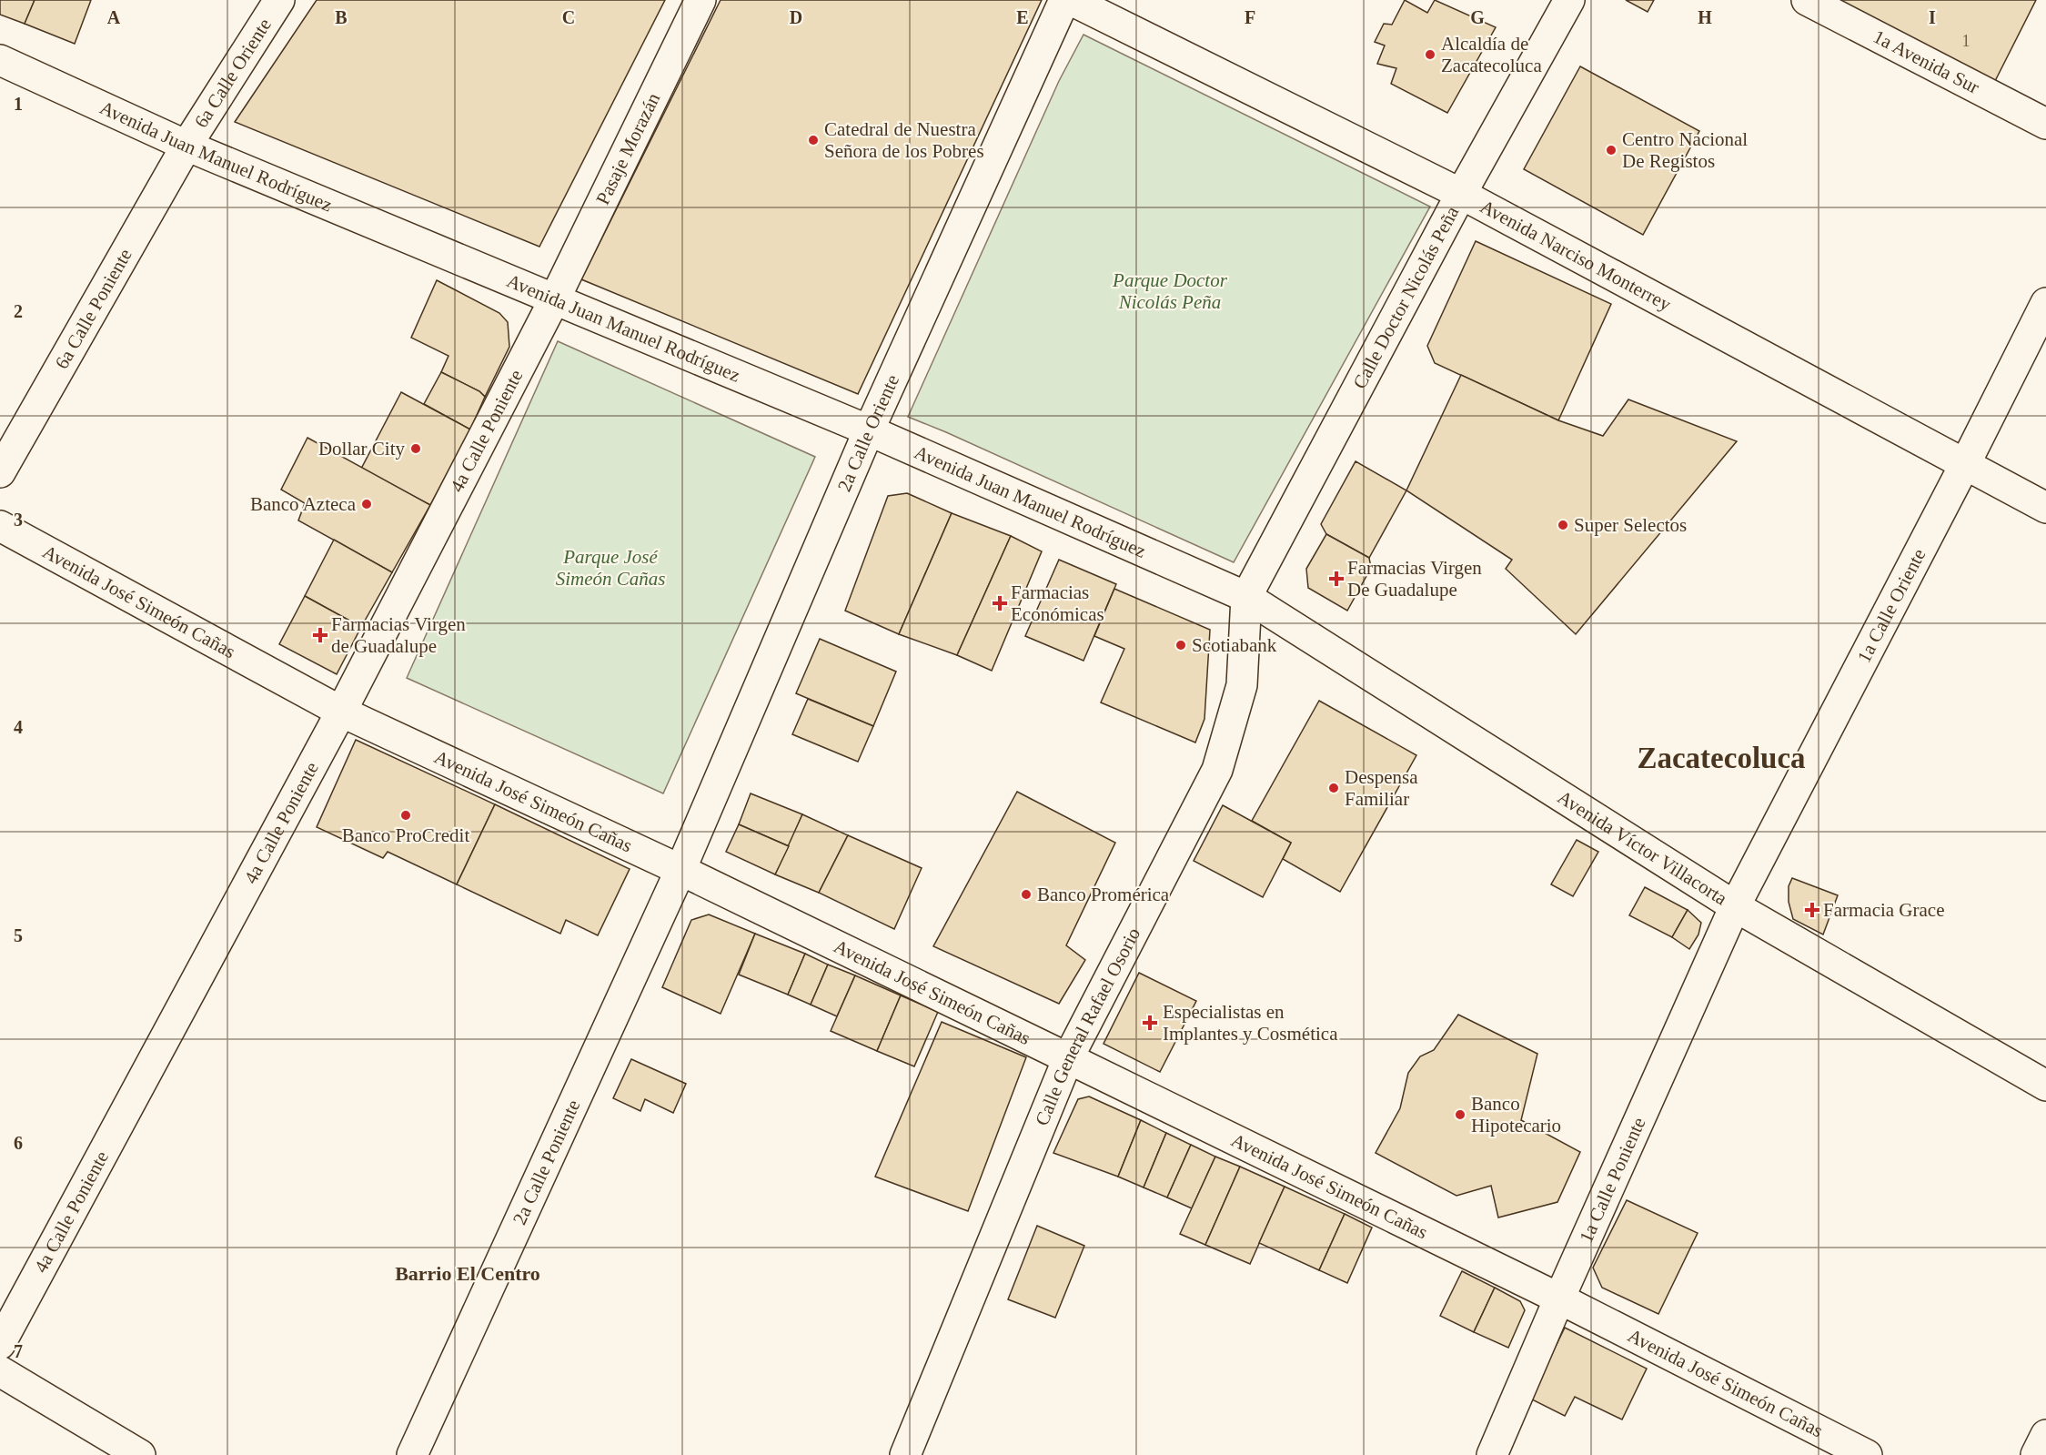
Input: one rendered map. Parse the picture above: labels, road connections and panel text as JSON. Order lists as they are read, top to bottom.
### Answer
{
  "streets": {
    "main road": [
      "1a Avenida Sur",
      "6a Calle Oriente",
      "Pasaje Morazán",
      "Avenida Juan Manuel Rodríguez",
      "Avenida Narciso Monterrey",
      "Calle Doctor Nicolás Peña",
      "6a Calle Poniente",
      "4a Calle Poniente",
      "2a Calle Oriente",
      "Avenida José Simeón Cañas",
      "1a Calle Oriente",
      "Avenida Víctor Villacorta",
      "Calle General Rafael Osorio",
      "2a Calle Poniente",
      "1a Calle Poniente"
    ]
  },
  "crossings": [
    ["6a Calle Oriente", "Avenida Juan Manuel Rodríguez"],
    ["6a Calle Oriente", "6a Calle Poniente"],
    ["Pasaje Morazán", "Avenida Juan Manuel Rodríguez"],
    ["Pasaje Morazán", "4a Calle Poniente"],
    ["Avenida Juan Manuel Rodríguez", "Calle Doctor Nicolás Peña"],
    ["Avenida Juan Manuel Rodríguez", "6a Calle Poniente"],
    ["Avenida Juan Manuel Rodríguez", "4a Calle Poniente"],
    ["Avenida Juan Manuel Rodríguez", "2a Calle Oriente"],
    ["Avenida Juan Manuel Rodríguez", "Avenida Víctor Villacorta"],
    ["Avenida Juan Manuel Rodríguez", "Calle General Rafael Osorio"],
    ["Avenida Narciso Monterrey", "Calle Doctor Nicolás Peña"],
    ["Avenida Narciso Monterrey", "1a Calle Oriente"],
    ["Calle Doctor Nicolás Peña", "Avenida Víctor Villacorta"],
    ["Calle Doctor Nicolás Peña", "Calle General Rafael Osorio"],
    ["4a Calle Poniente", "Avenida José Simeón Cañas"],
    ["2a Calle Oriente", "Avenida José Simeón Cañas"],
    ["2a Calle Oriente", "2a Calle Poniente"],
    ["Avenida José Simeón Cañas", "Calle General Rafael Osorio"],
    ["Avenida José Simeón Cañas", "2a Calle Poniente"],
    ["Avenida José Simeón Cañas", "1a Calle Poniente"],
    ["1a Calle Oriente", "Avenida Víctor Villacorta"],
    ["1a Calle Oriente", "1a Calle Poniente"],
    ["Avenida Víctor Villacorta", "Calle General Rafael Osorio"],
    ["Avenida Víctor Villacorta", "1a Calle Poniente"]
  ],
  "districts": ["Zacatecoluca", "Barrio El Centro"],
  "parks": ["Parque Doctor Nicolás Peña", "Parque José Simeón Cañas"],
  "places": {
    "other": [
      "Alcaldía de Zacatecoluca",
      "Catedral de Nuestra Señora de los Pobres",
      "Centro Nacional De Registos",
      "Dollar City",
      "Banco Azteca",
      "Super Selectos",
      "Scotiabank",
      "Despensa Familiar",
      "Banco ProCredit",
      "Banco Promérica",
      "Banco Hipotecario"
    ],
    "health": [
      "Farmacias Virgen De Guadalupe",
      "Farmacias Económicas",
      "Farmacias Virgen de Guadalupe",
      "Farmacia Grace",
      "Especialistas en Implantes y Cosmética"
    ]
  },
  "house_numbers": ["1"],
  "grid": {
    "columns": [
      "A",
      "B",
      "C",
      "D",
      "E",
      "F",
      "G",
      "H",
      "I"
    ],
    "rows": [
      "1",
      "2",
      "3",
      "4",
      "5",
      "6",
      "7"
    ]
  }
}
